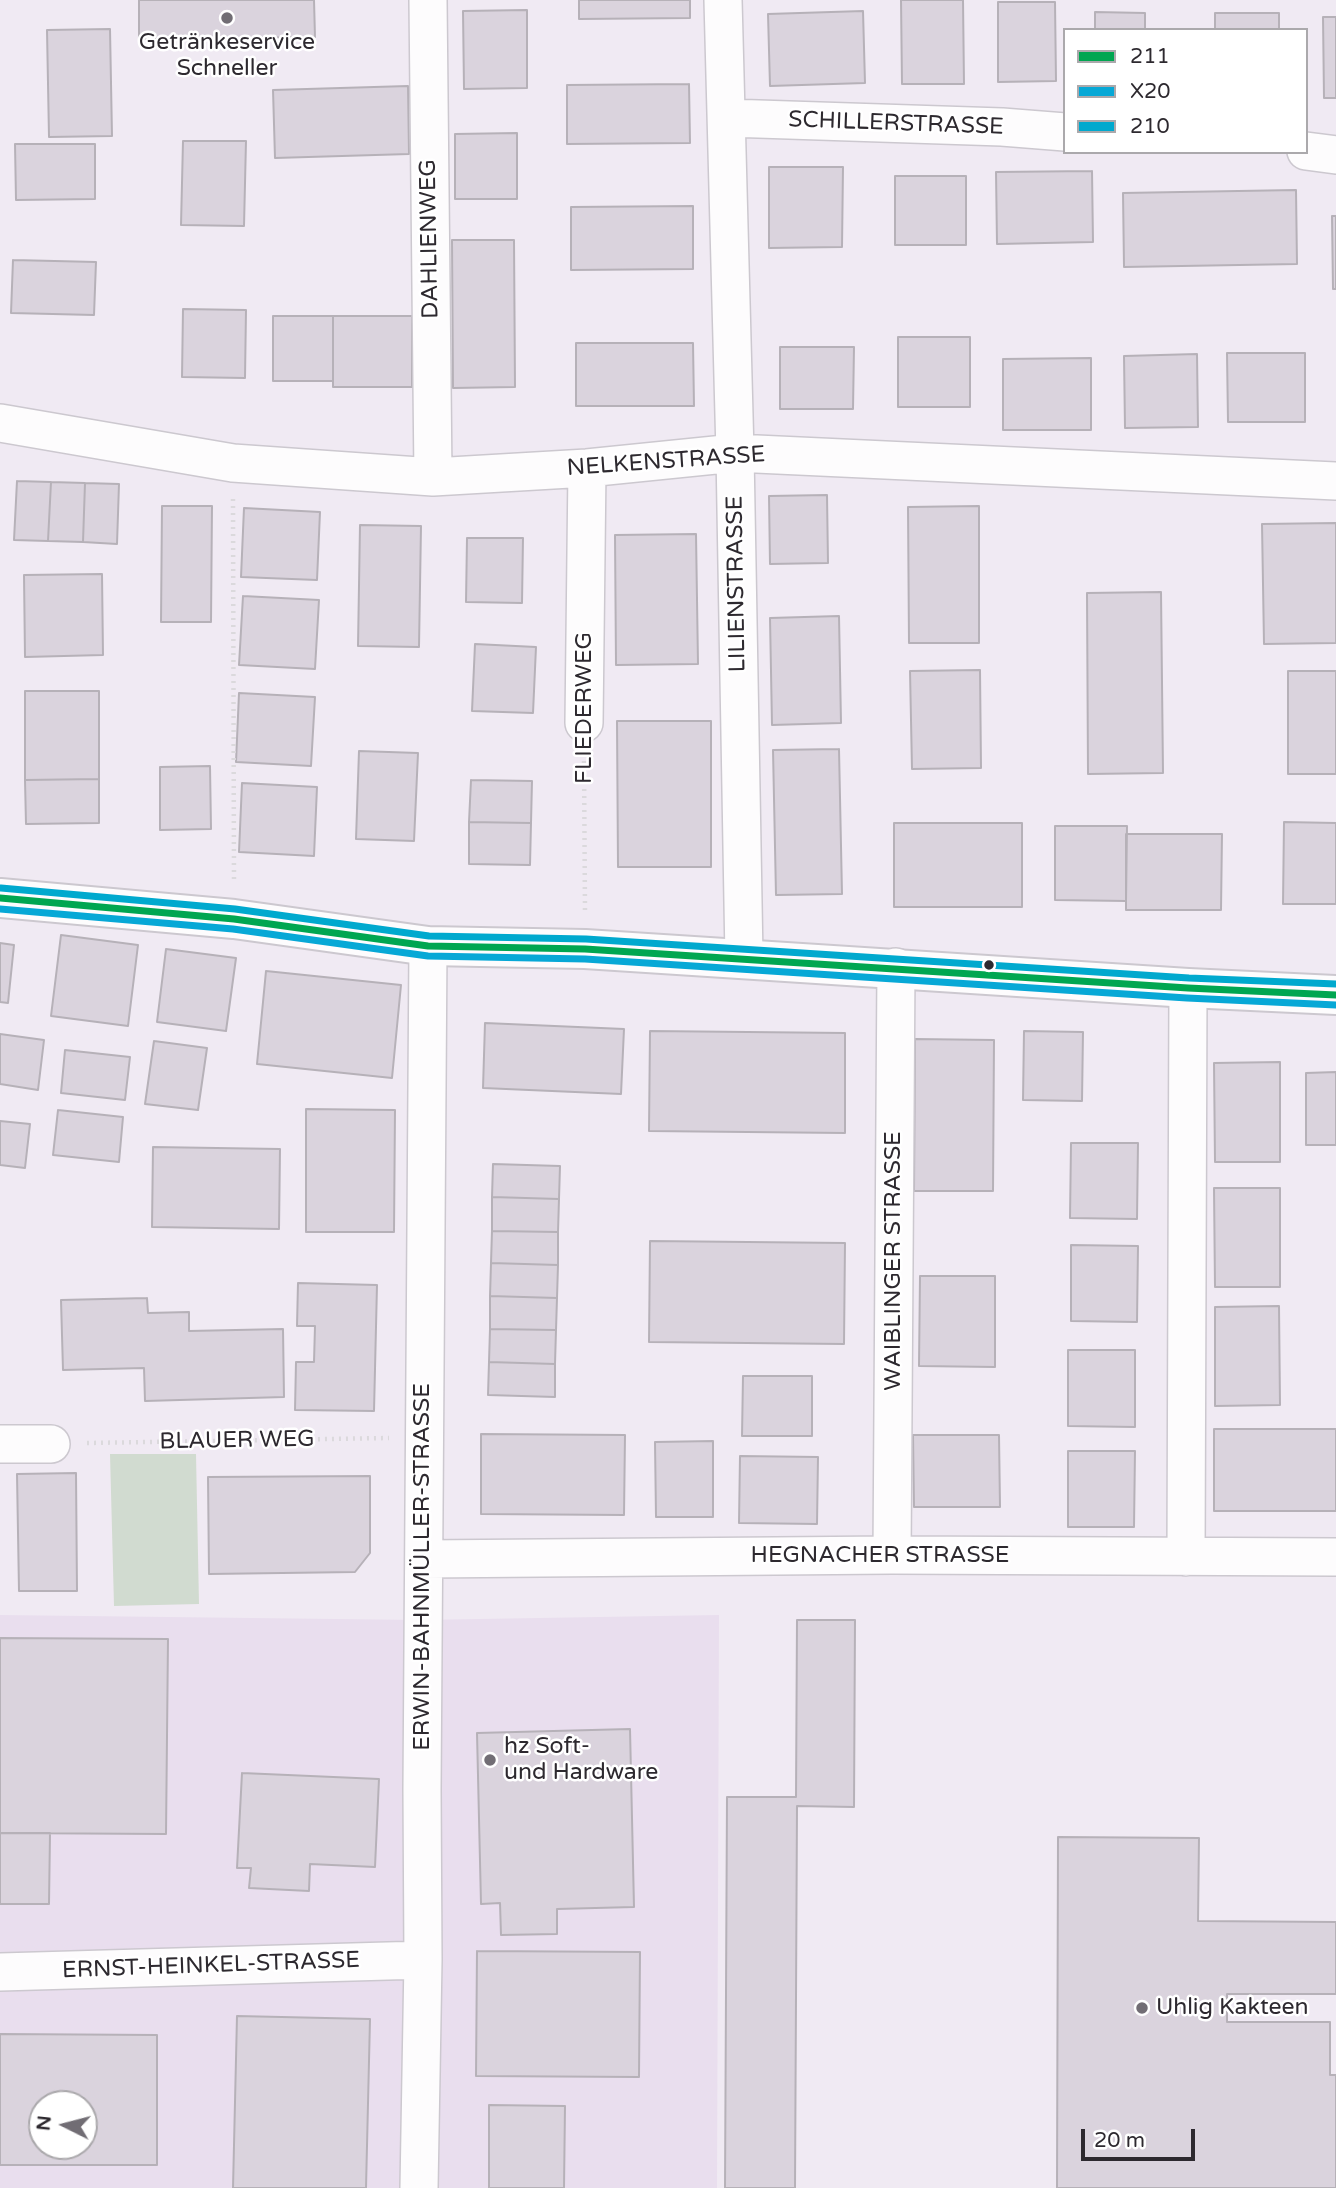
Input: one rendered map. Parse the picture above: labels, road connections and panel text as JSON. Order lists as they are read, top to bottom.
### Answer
{
  "streets": {
    "street": [
      "SCHILLERSTRASSE",
      "DAHLIENWEG",
      "NELKENSTRASSE",
      "LILIENSTRASSE",
      "FLIEDERWEG",
      "WAIBLINGER STRASSE",
      "HEGNACHER STRASSE",
      "ERWIN-BAHNMÜLLER-STRASSE",
      "ERNST-HEINKEL-STRASSE"
    ],
    "path": ["BLAUER WEG"]
  },
  "crossings": [
    ["SCHILLERSTRASSE", "LILIENSTRASSE"],
    ["DAHLIENWEG", "NELKENSTRASSE"],
    ["NELKENSTRASSE", "LILIENSTRASSE"],
    ["NELKENSTRASSE", "FLIEDERWEG"],
    ["WAIBLINGER STRASSE", "HEGNACHER STRASSE"],
    ["BLAUER WEG", "ERWIN-BAHNMÜLLER-STRASSE"],
    ["HEGNACHER STRASSE", "ERWIN-BAHNMÜLLER-STRASSE"],
    ["ERWIN-BAHNMÜLLER-STRASSE", "ERNST-HEINKEL-STRASSE"]
  ],
  "places": ["Getränkeservice Schneller", "hz Soft- und Hardware", "Uhlig Kakteen"],
  "lines": ["transit line 210", "transit line 211", "transit line X20"],
  "legend": ["211", "X20", "210"],
  "scale_bar": "20 m",
  "north": "left"
}
